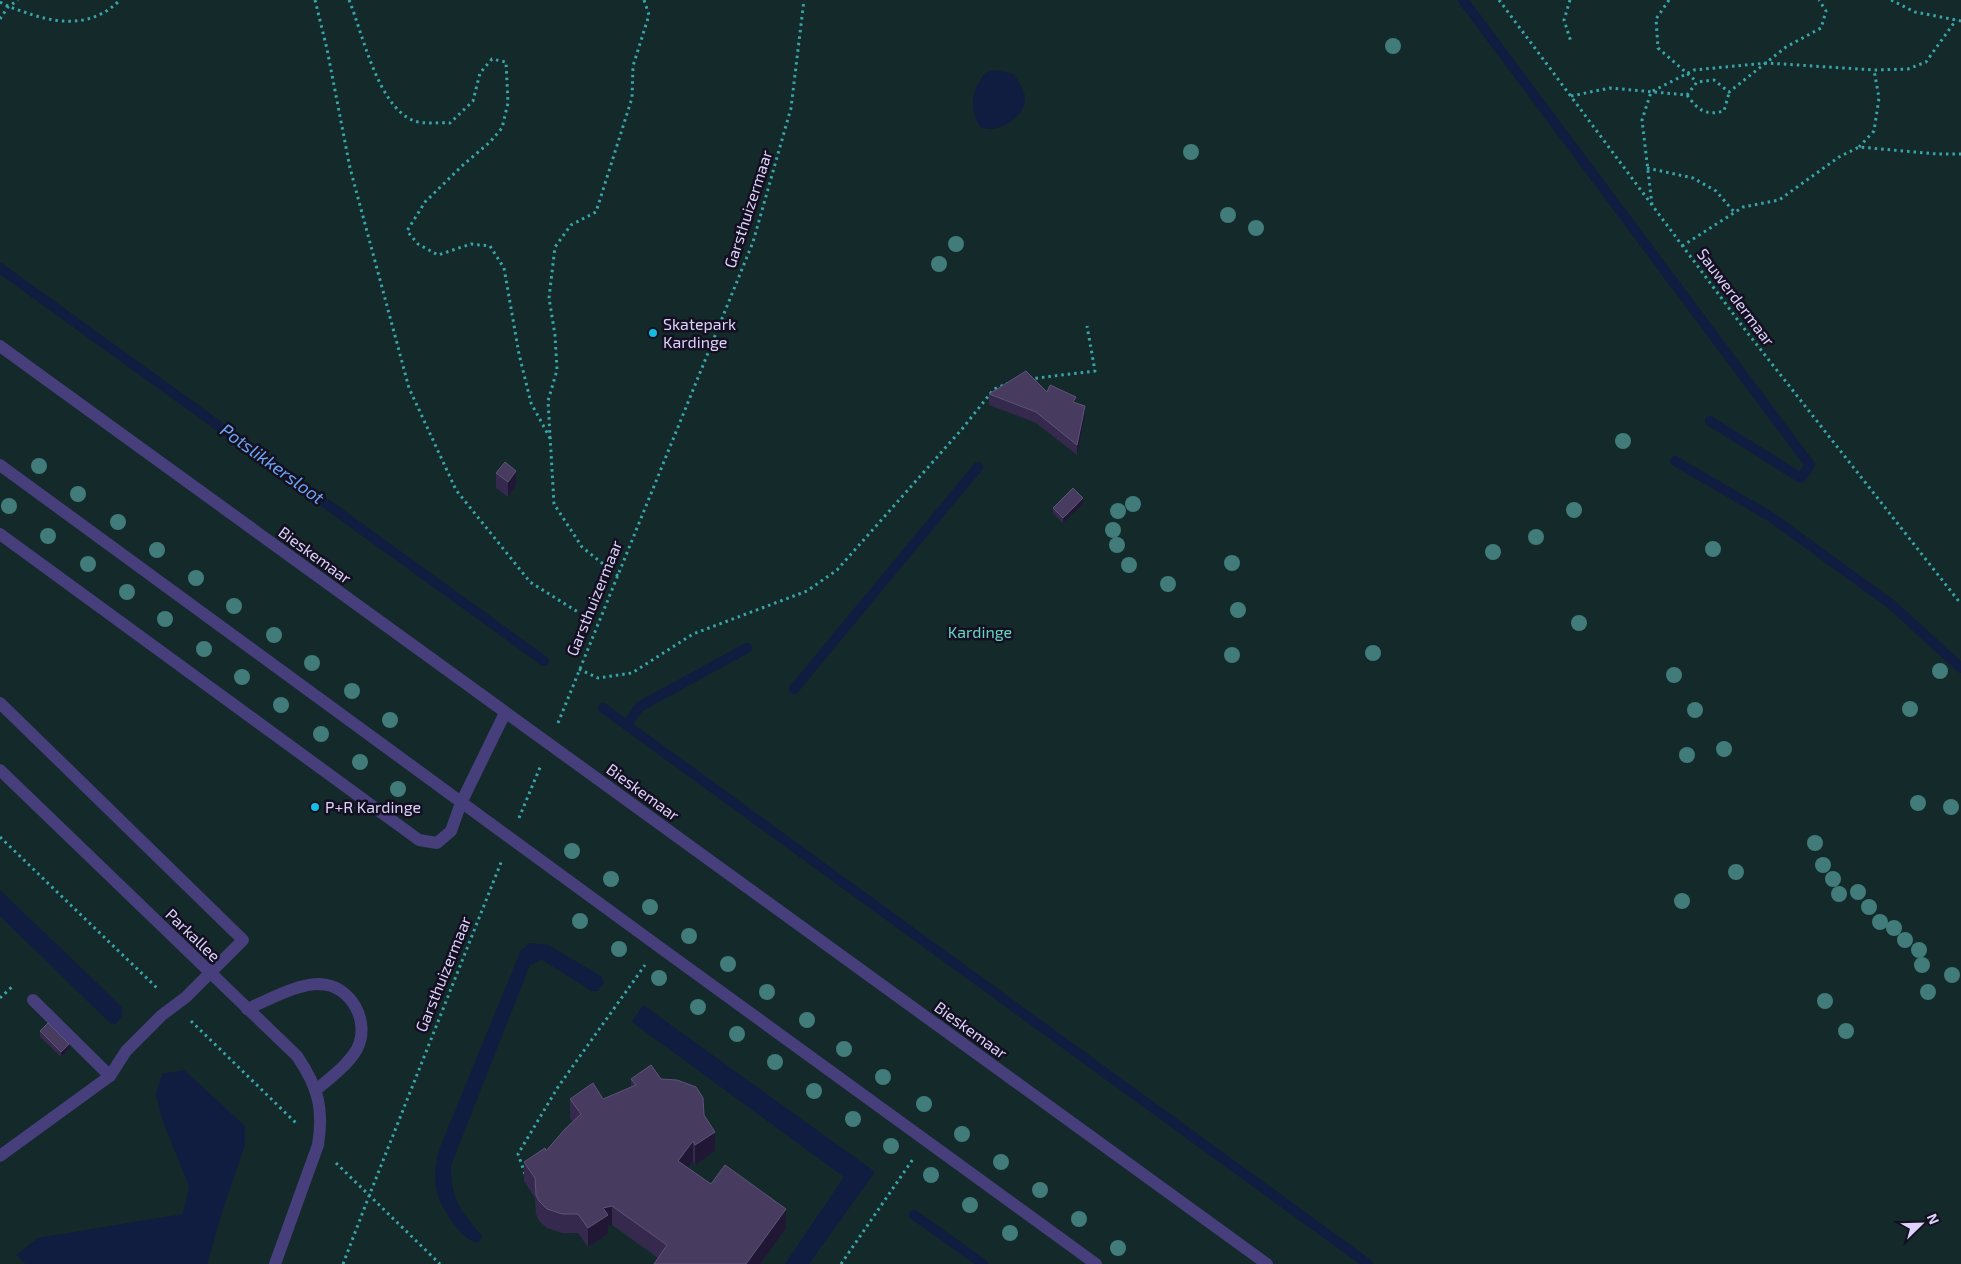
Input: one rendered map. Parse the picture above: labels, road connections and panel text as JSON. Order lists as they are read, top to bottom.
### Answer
{
  "streets": {
    "lane": ["Bieskemaar", "Parkallee"],
    "path": ["Garsthuizermaar", "Sauwerdermaar"]
  },
  "crossings": [
    ["Garsthuizermaar", "Bieskemaar"]
  ],
  "water": ["Potslikkersloot"],
  "parks": ["Kardinge"],
  "places": ["Skatepark Kardinge", "P+R Kardinge"],
  "north": "top right"
}
